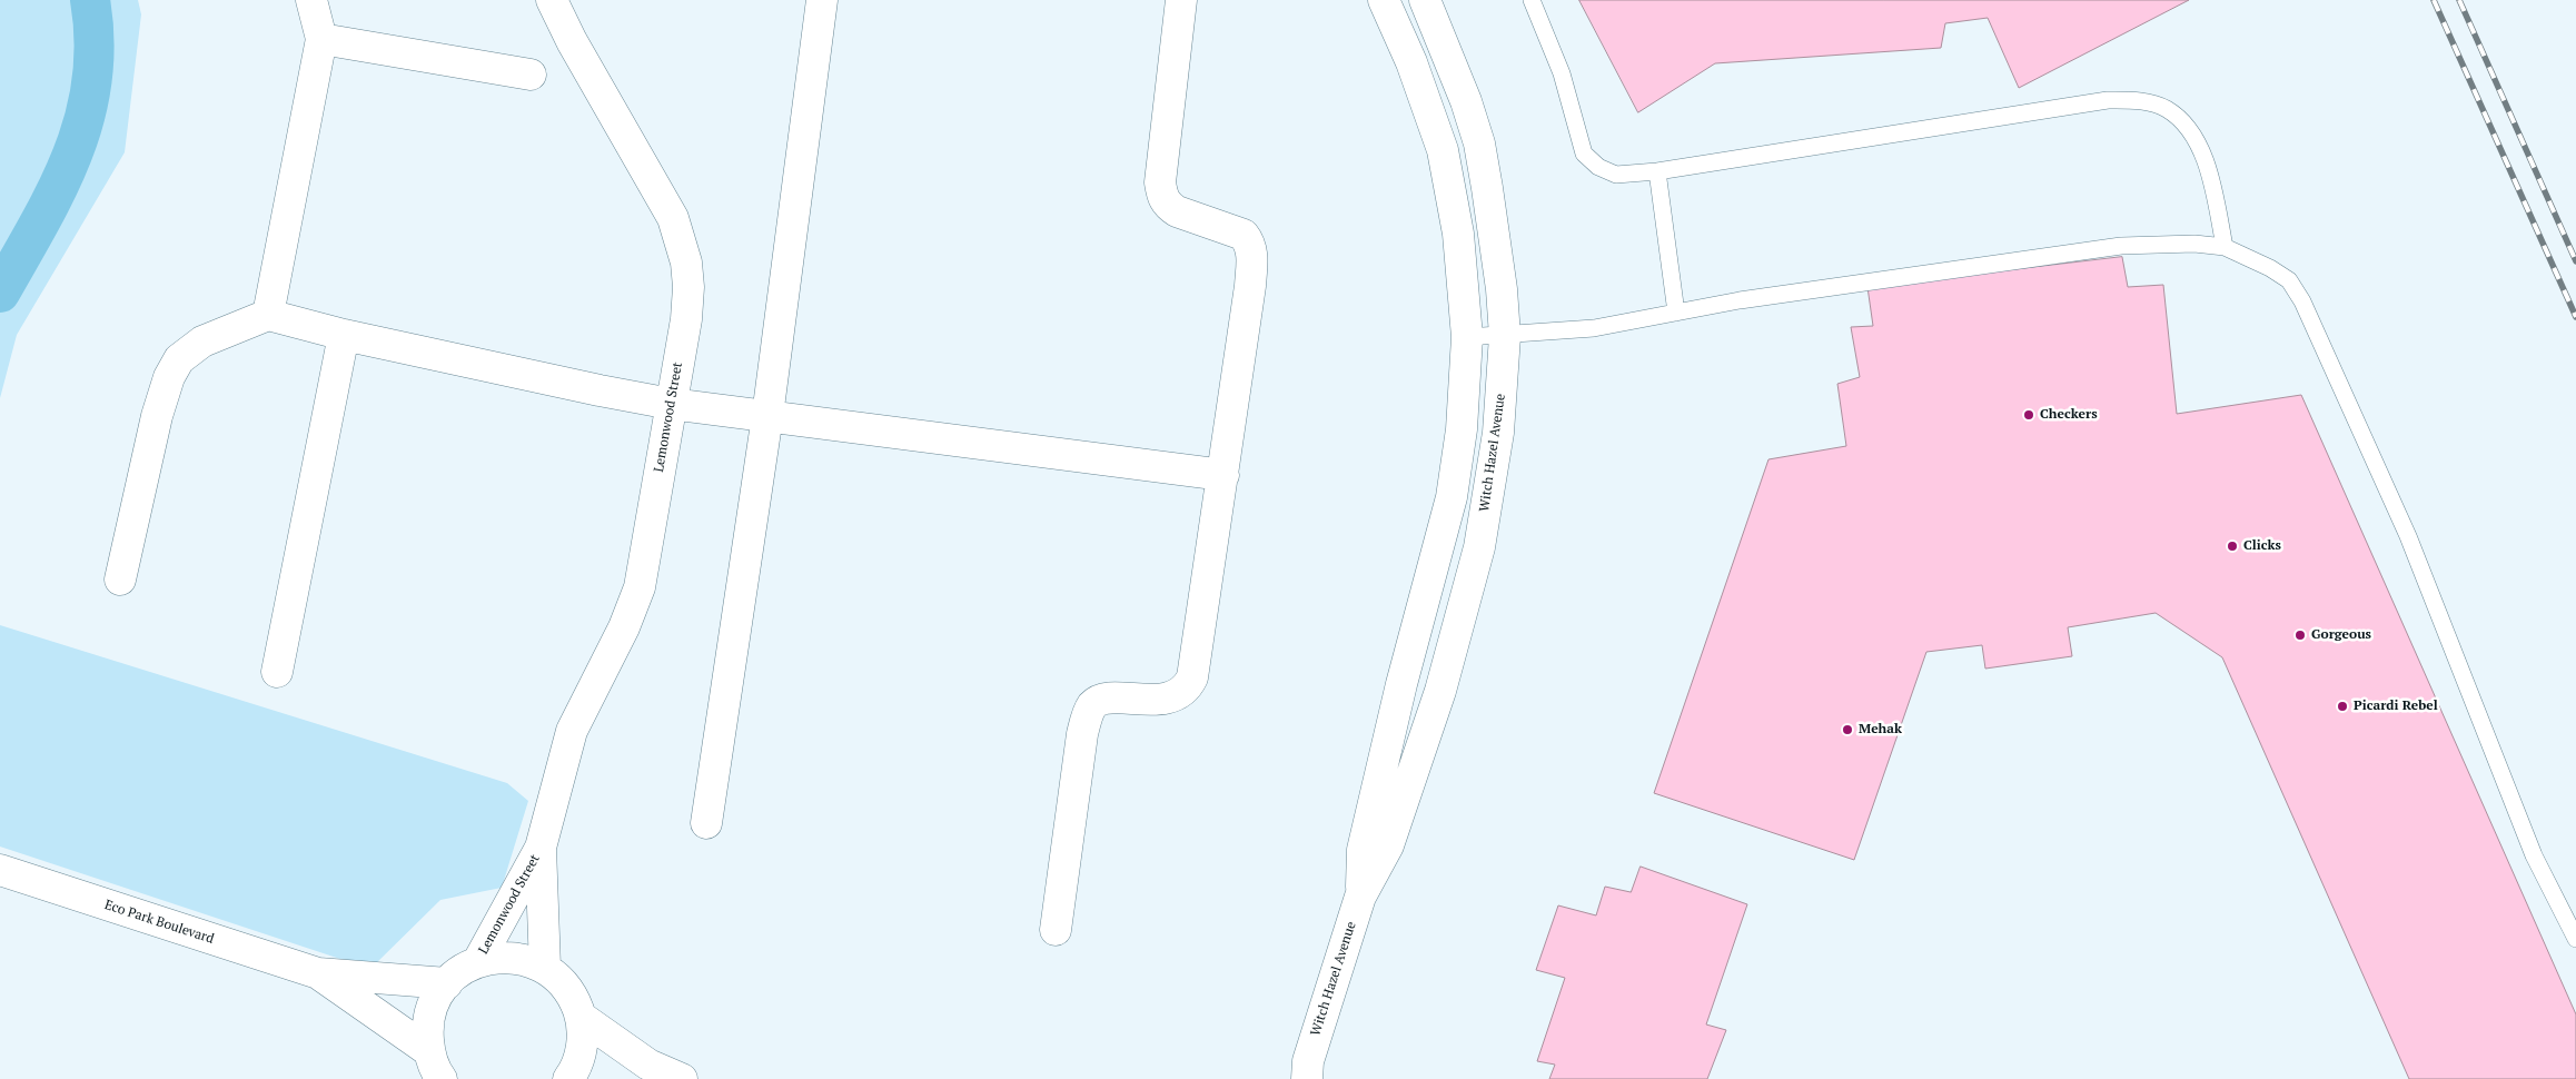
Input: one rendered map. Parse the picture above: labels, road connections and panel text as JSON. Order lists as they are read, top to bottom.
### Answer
{
  "streets": {
    "street": ["Lemonwood Street", "Witch Hazel Avenue", "Eco Park Boulevard"]
  },
  "places": [
    "Checkers",
    "Clicks",
    "Gorgeous",
    "Picardi Rebel",
    "Mehak"
  ]
}
